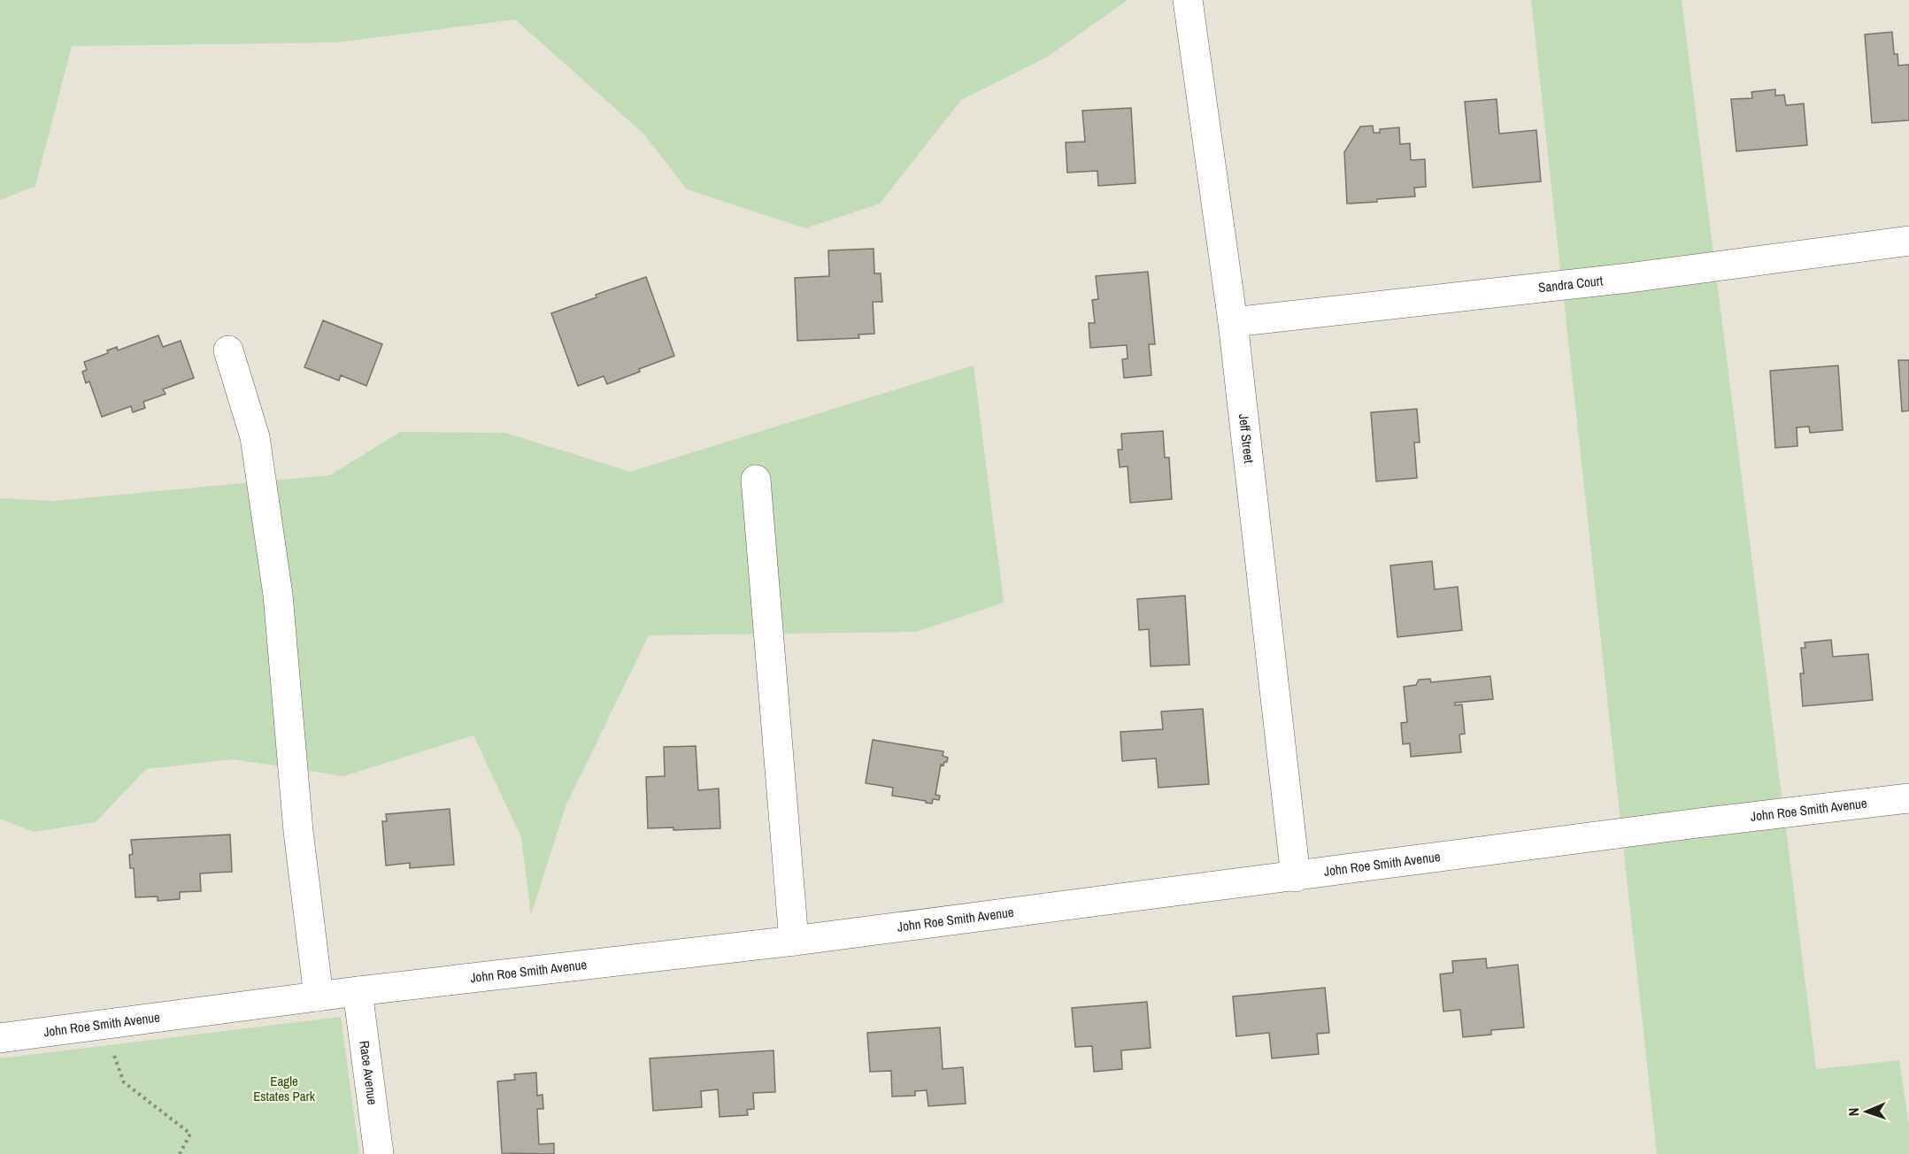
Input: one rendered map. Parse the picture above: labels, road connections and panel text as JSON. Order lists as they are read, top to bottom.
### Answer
{
  "streets": {
    "street": [
      "Sandra Court",
      "Jeff Street",
      "John Roe Smith Avenue",
      "Race Avenue"
    ]
  },
  "crossings": [
    ["Sandra Court", "Jeff Street"],
    ["Jeff Street", "John Roe Smith Avenue"],
    ["John Roe Smith Avenue", "Race Avenue"]
  ],
  "parks": ["Eagle Estates Park"],
  "north": "left"
}
